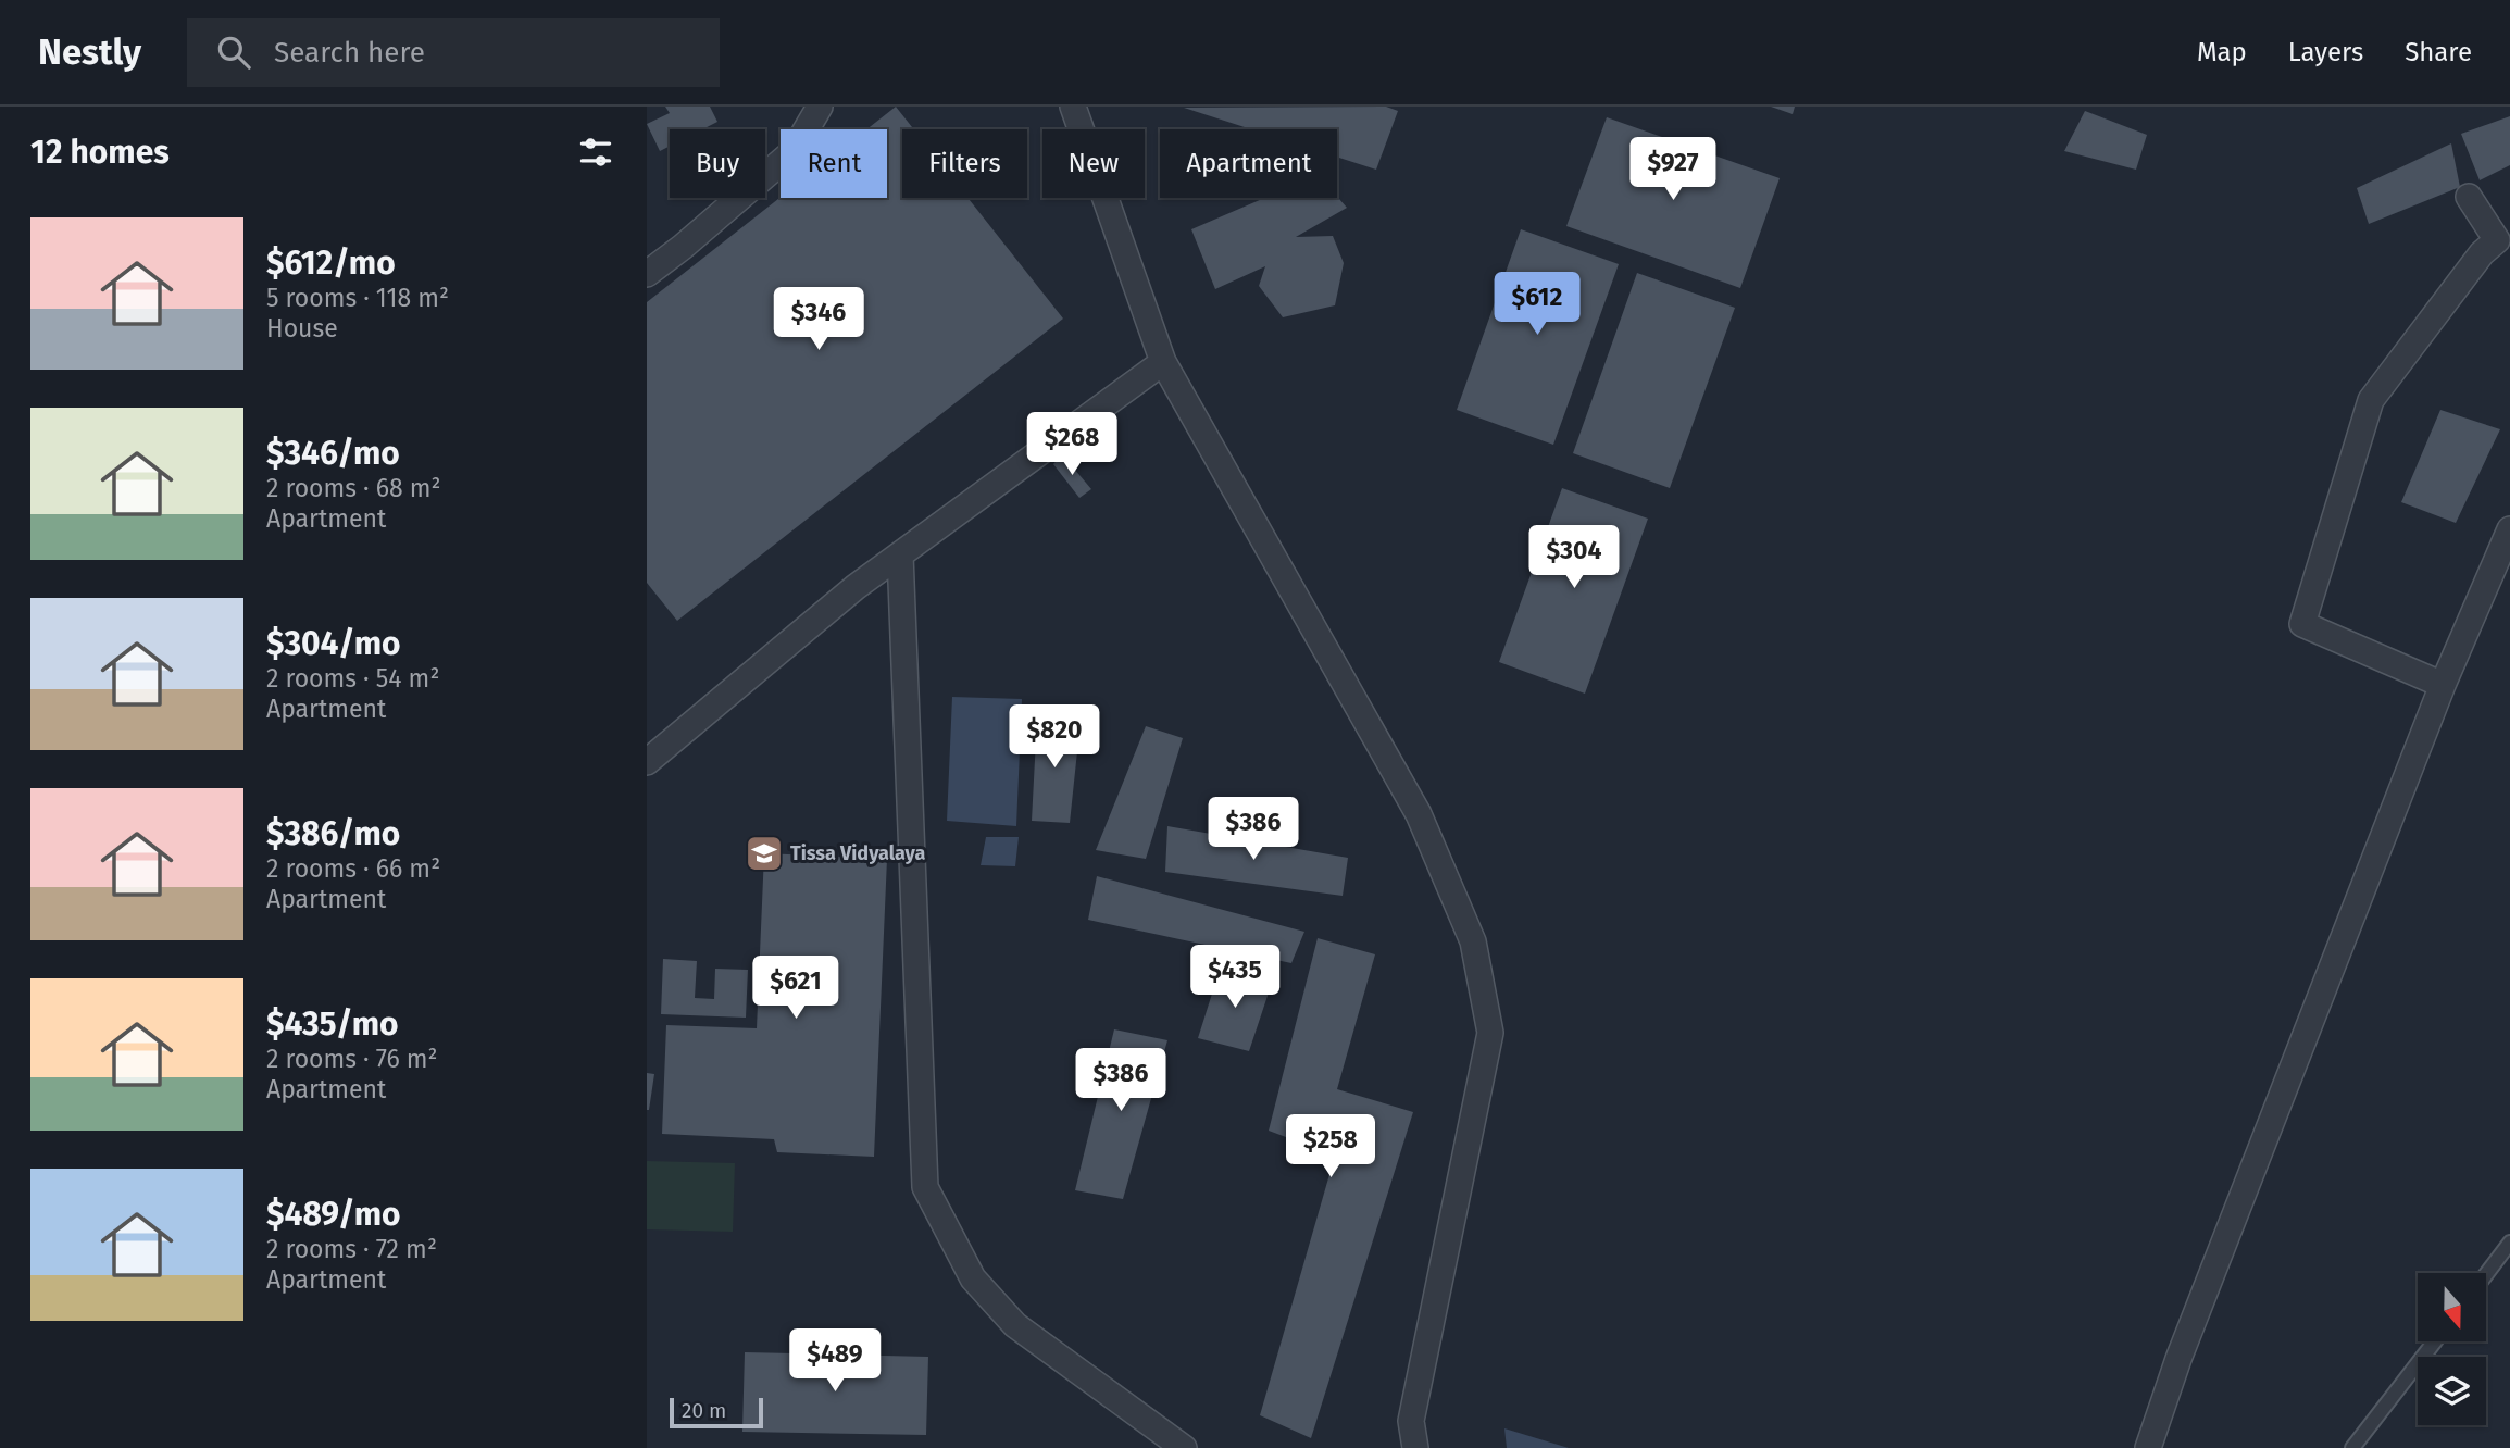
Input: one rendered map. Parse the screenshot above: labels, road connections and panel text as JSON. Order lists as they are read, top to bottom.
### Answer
{
  "places": {
    "school or university": ["Tissa Vidyalaya"]
  },
  "scale_bar": "20 m",
  "north": "bottom",
  "page": {
    "header": "Nestly",
    "search": "Search here",
    "nav": ["Map", "Layers", "Share"],
    "heading": "12 homes",
    "chip": [
      "Buy",
      "Rent",
      "Filters",
      "New",
      "Apartment"
    ],
    "price": [
      "$927",
      "$612",
      "$346",
      "$268",
      "$304",
      "$820",
      "$386",
      "$435",
      "$621",
      "$386",
      "$258",
      "$489"
    ],
    "list": [
      {
        "name": "$612/mo",
        "note": "5 rooms · 118 m² · House"
      },
      {
        "name": "$346/mo",
        "note": "2 rooms · 68 m² · Apartment"
      },
      {
        "name": "$304/mo",
        "note": "2 rooms · 54 m² · Apartment"
      },
      {
        "name": "$386/mo",
        "note": "2 rooms · 66 m² · Apartment"
      },
      {
        "name": "$435/mo",
        "note": "2 rooms · 76 m² · Apartment"
      },
      {
        "name": "$489/mo",
        "note": "2 rooms · 72 m² · Apartment"
      }
    ],
    "scale": "20 m"
  }
}
